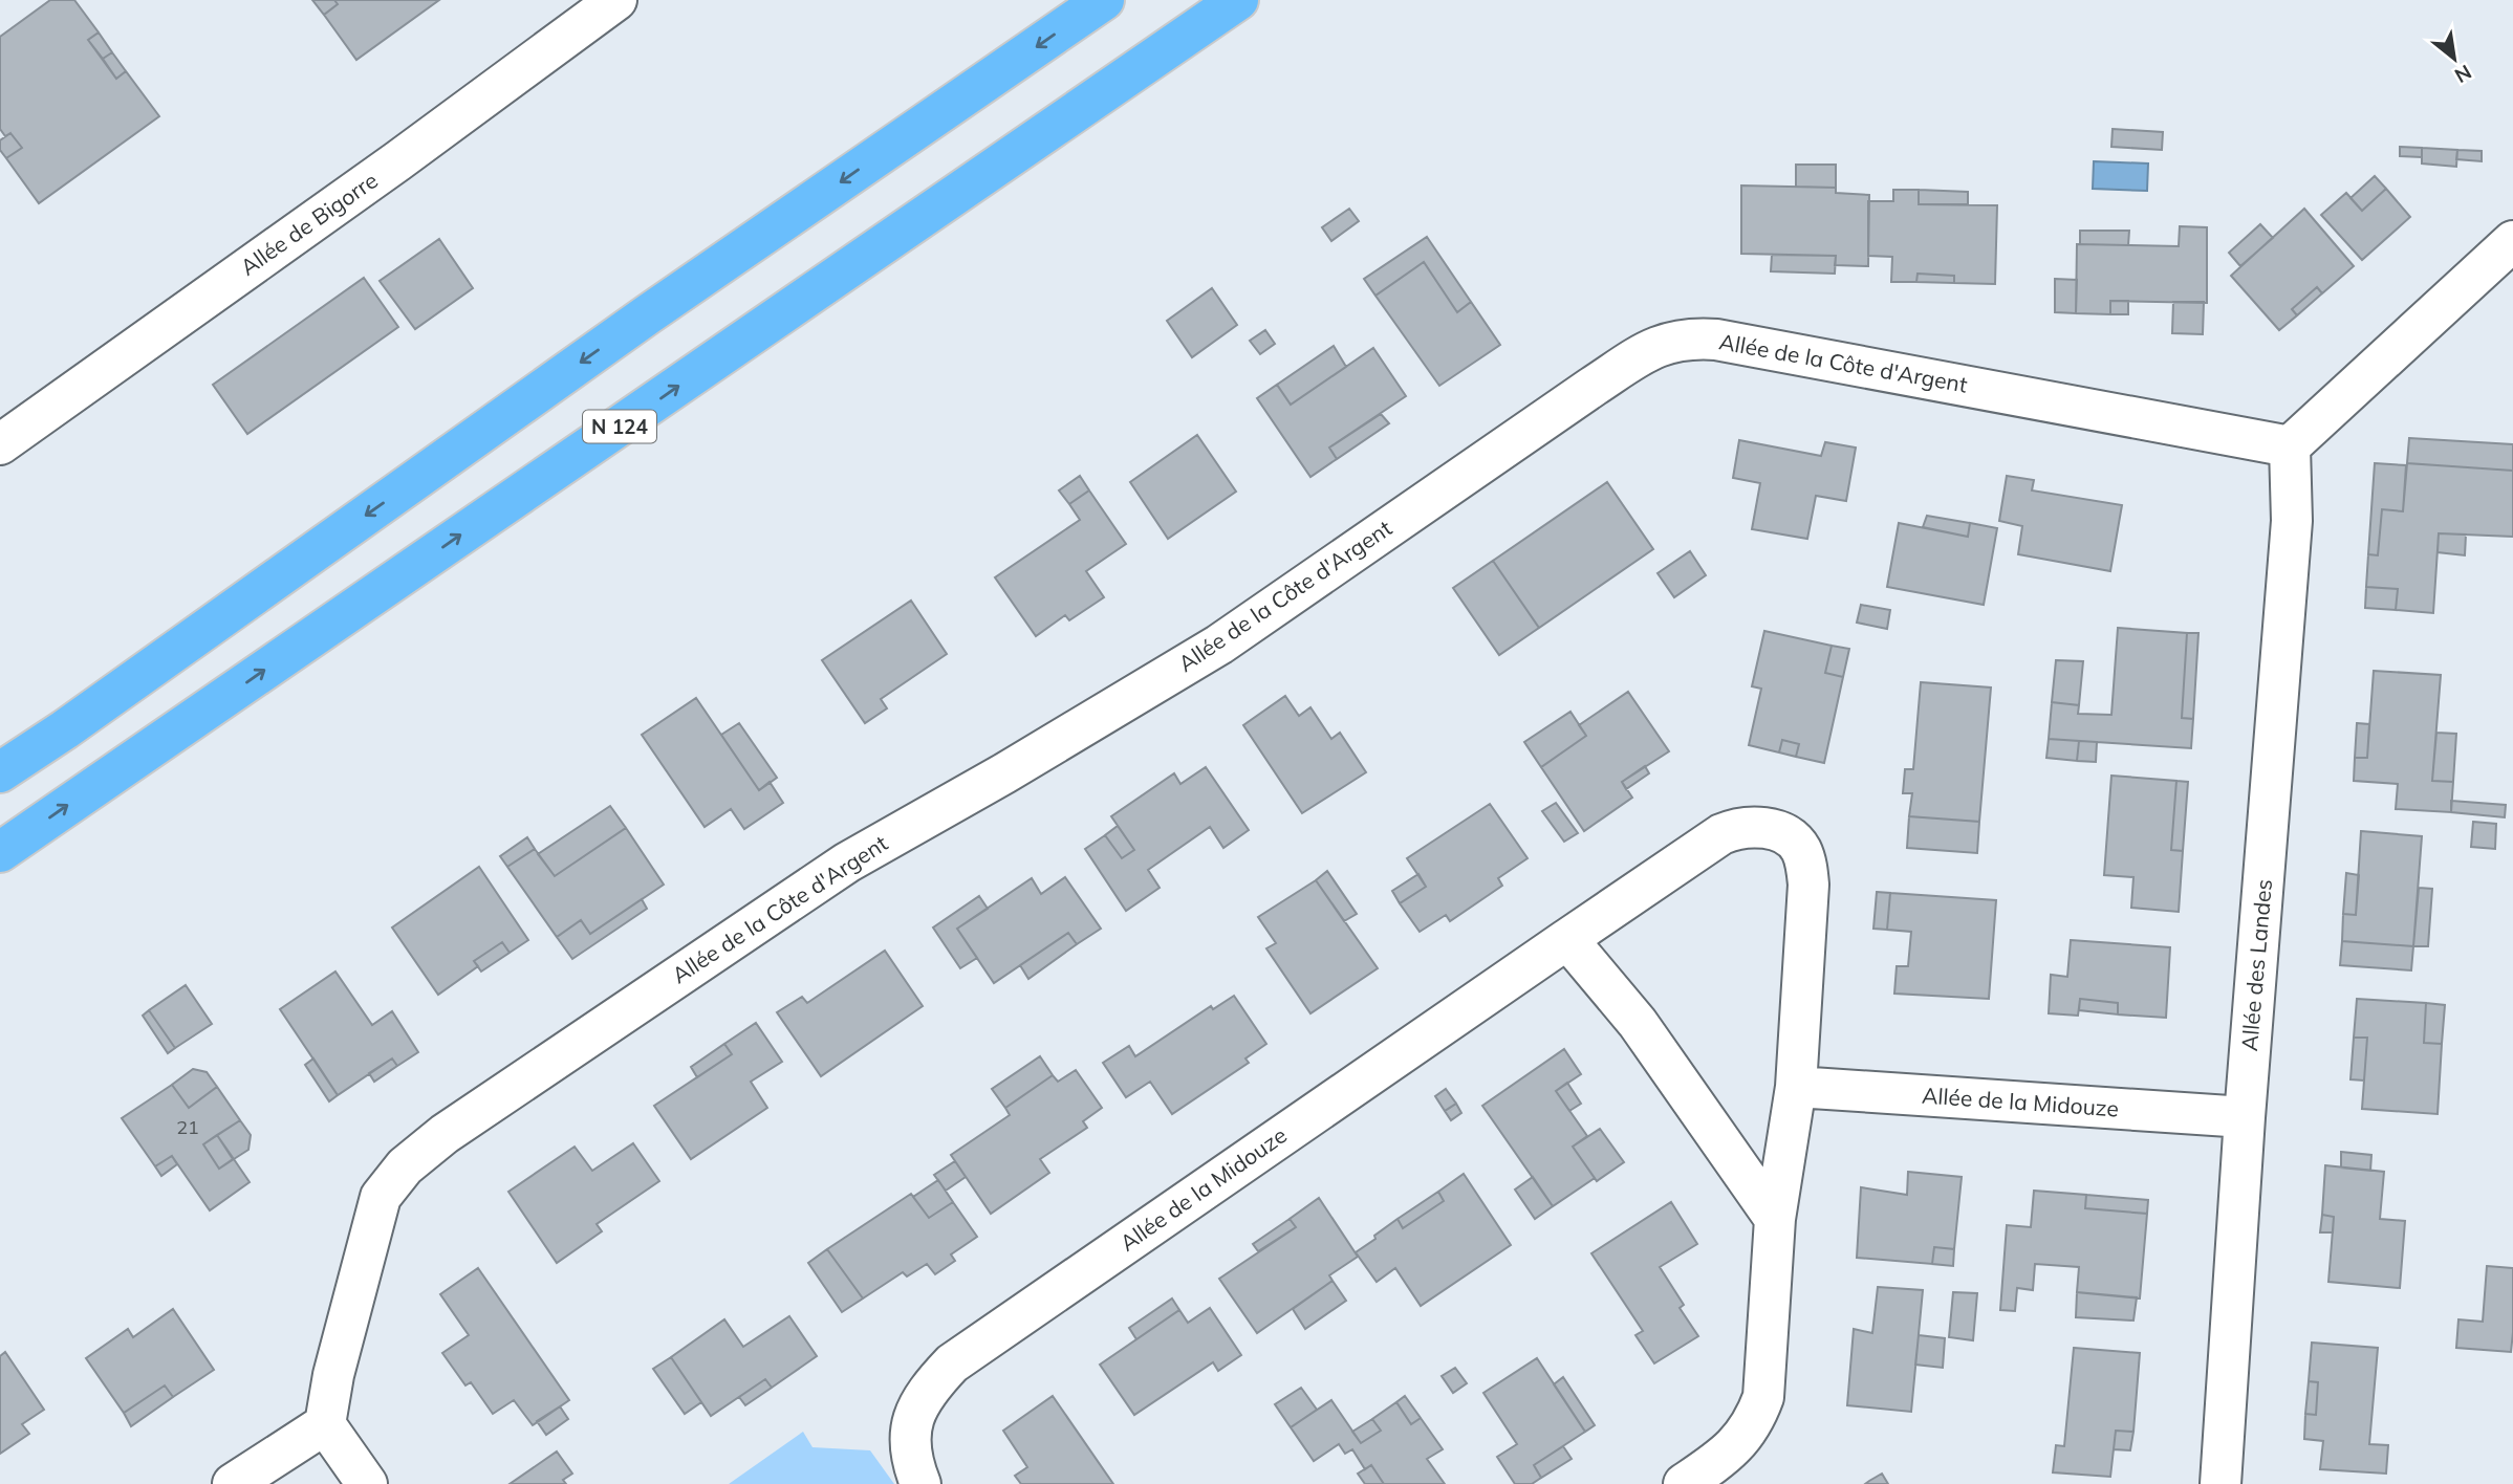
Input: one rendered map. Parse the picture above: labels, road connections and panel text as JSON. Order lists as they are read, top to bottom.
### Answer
{
  "streets": {
    "highway": ["N 124"],
    "street": [
      "Allée de Bigorre",
      "Allée de la Côte d'Argent",
      "Allée des Landes",
      "Allée de la Midouze"
    ]
  },
  "crossings": [
    ["Allée de la Côte d'Argent", "Allée des Landes"],
    ["Allée des Landes", "Allée de la Midouze"]
  ],
  "house_numbers": ["21"],
  "north": "bottom right"
}
